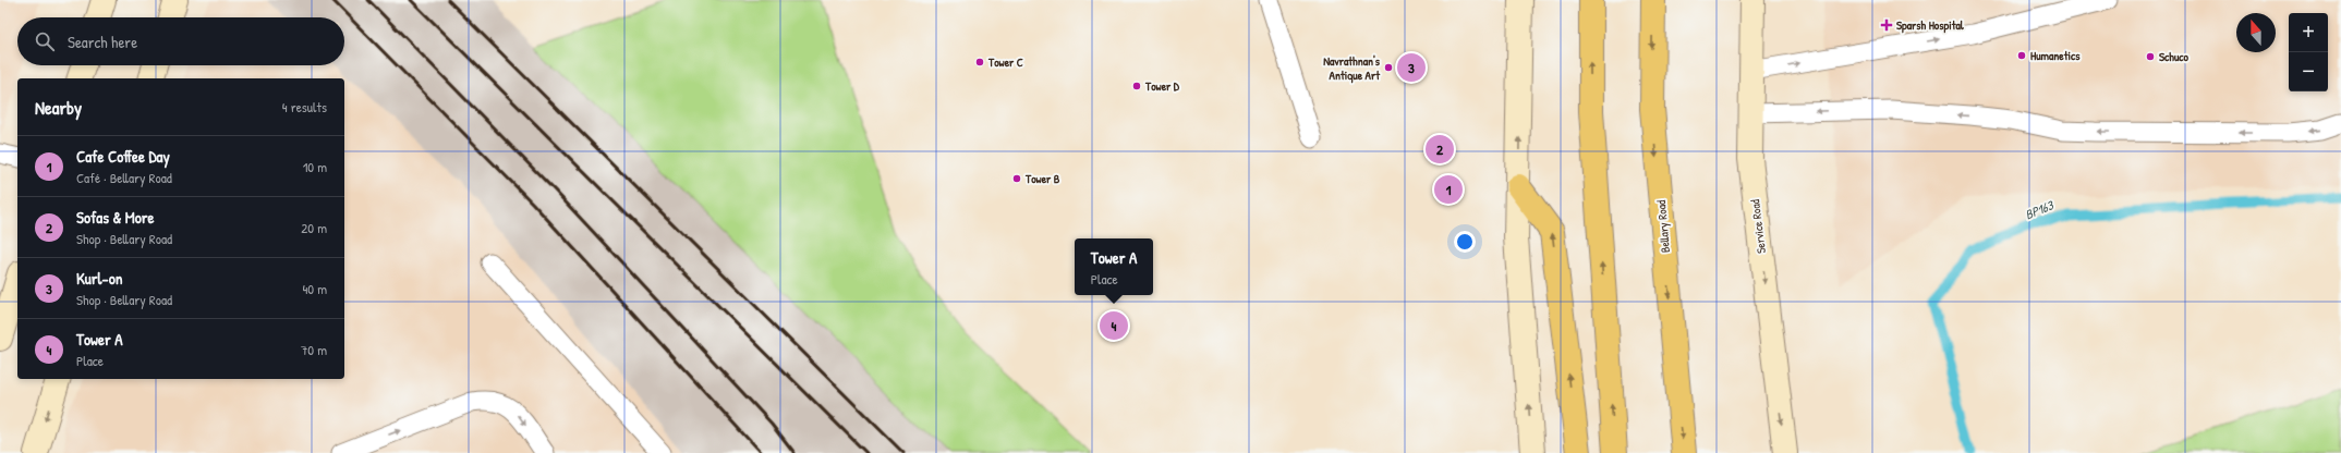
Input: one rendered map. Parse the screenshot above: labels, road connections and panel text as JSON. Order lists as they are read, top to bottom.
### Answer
{
  "streets": {
    "highway": ["Bellary Road"],
    "main road": ["Service Road"]
  },
  "one_way": ["Service Road"],
  "water": ["BP163"],
  "places": {
    "health": ["Sparsh Hospital"],
    "other": [
      "Humanetics",
      "Schuco",
      "Tower C",
      "Navrathnan's Antique Art",
      "Tower D",
      "Tower B"
    ]
  },
  "north": "top",
  "page": {
    "map_buttons": ["+", "−"],
    "search": "Search here",
    "pins": [
      "3",
      "2",
      "1",
      "4"
    ],
    "heading": ["Nearby", "4 results"],
    "list": [
      {
        "mark": "1",
        "name": "Cafe Coffee Day",
        "note": "Café · Bellary Road",
        "value": "10 m"
      },
      {
        "mark": "2",
        "name": "Sofas & More",
        "note": "Shop · Bellary Road",
        "value": "20 m"
      },
      {
        "mark": "3",
        "name": "Kurl-on",
        "note": "Shop · Bellary Road",
        "value": "40 m"
      },
      {
        "mark": "4",
        "name": "Tower A",
        "note": "Place",
        "value": "70 m"
      }
    ],
    "popup": ["Tower A", "Place"]
  }
}
